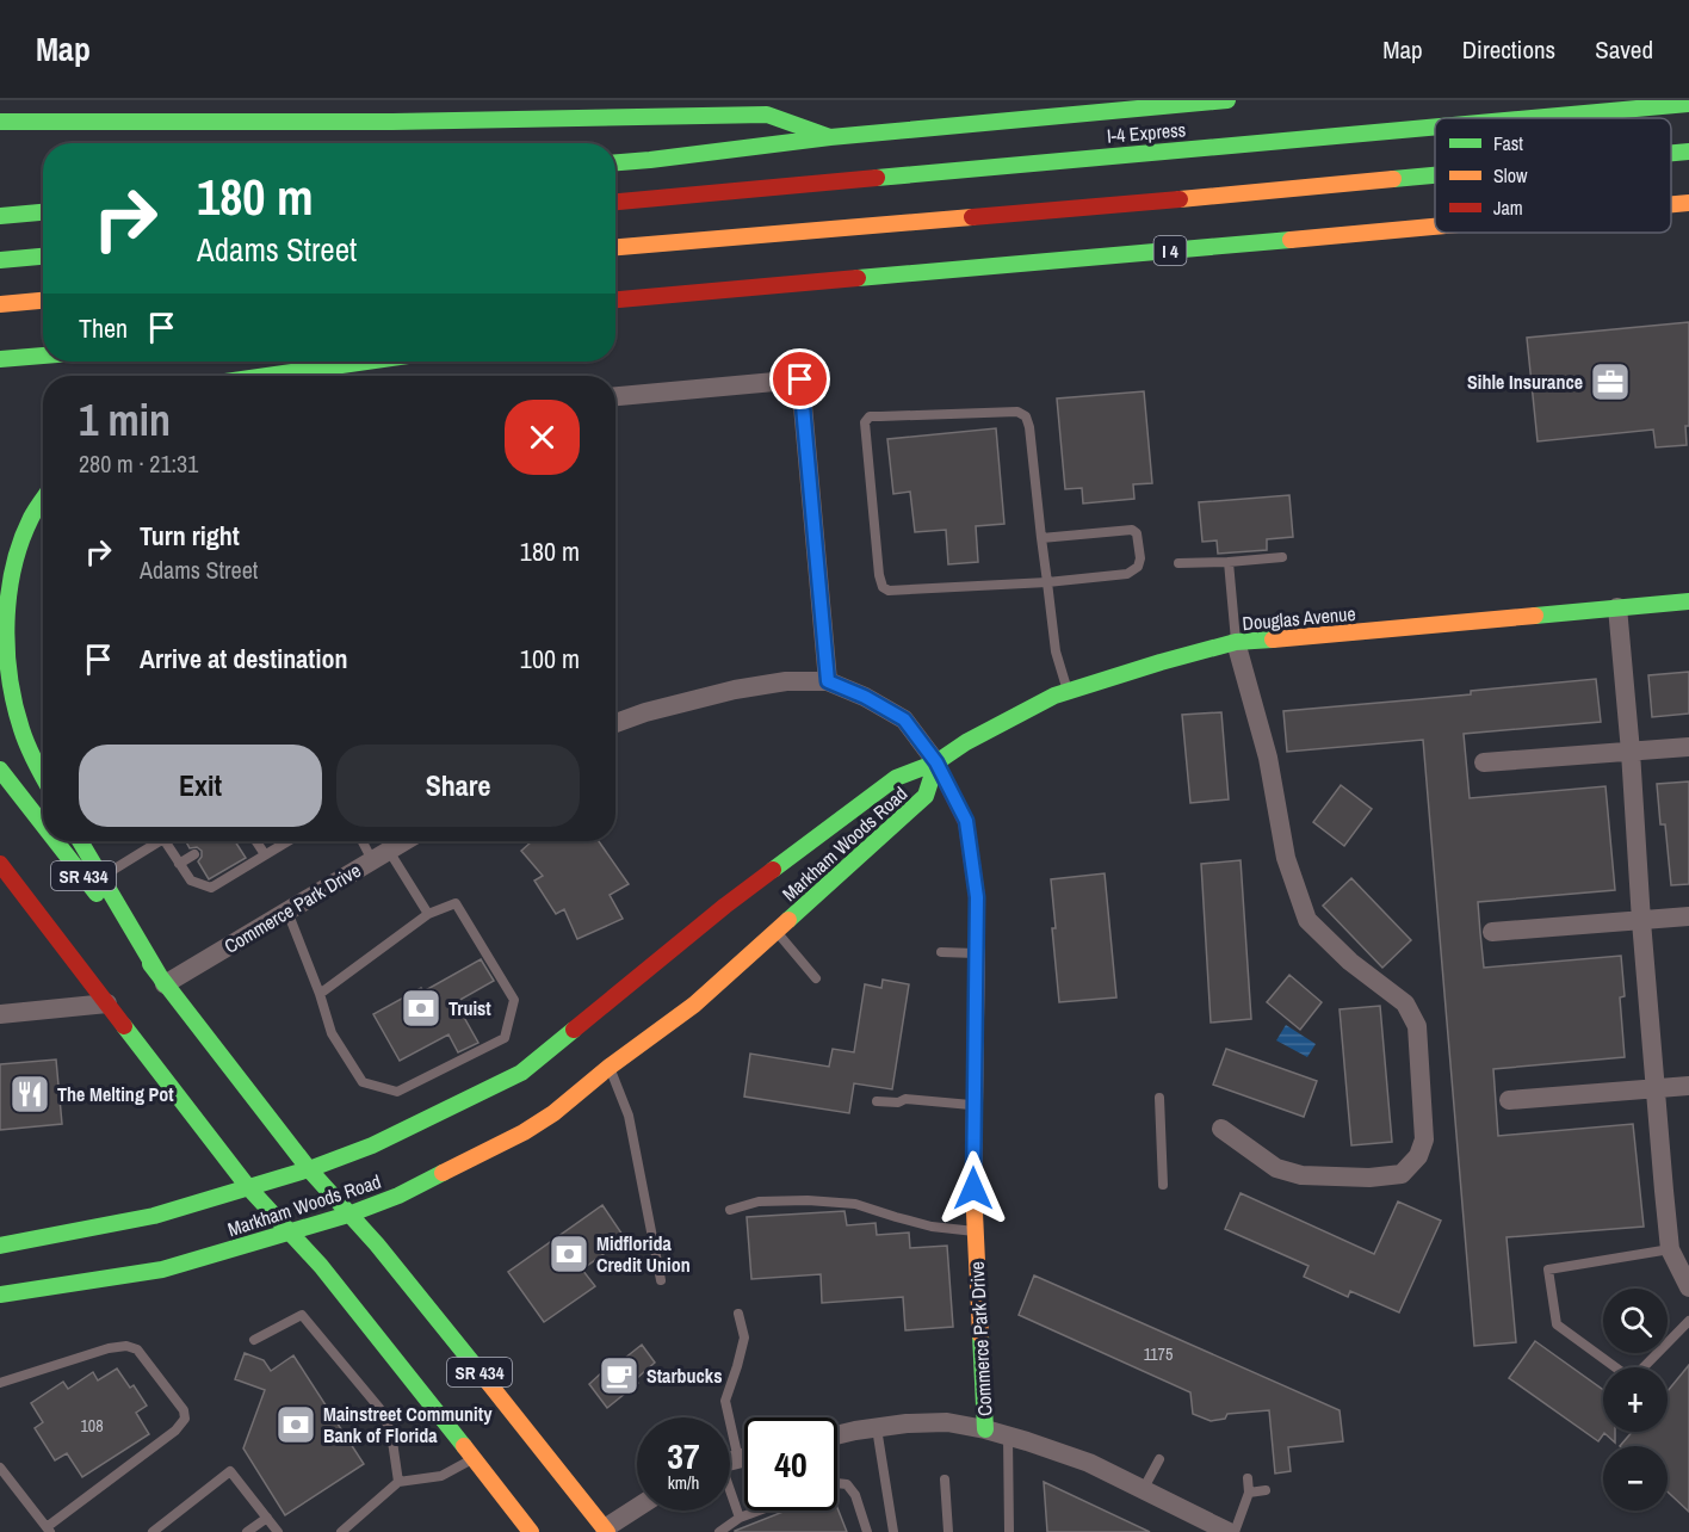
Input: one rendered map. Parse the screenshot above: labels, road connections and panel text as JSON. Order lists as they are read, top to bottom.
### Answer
{
  "streets": {
    "main road": [
      "I-4 Express",
      "I 4",
      "Douglas Avenue",
      "Markham Woods Road",
      "SR 434",
      "Commerce Park Drive"
    ]
  },
  "crossings": [
    ["Douglas Avenue", "Markham Woods Road"],
    ["Douglas Avenue", "Commerce Park Drive"],
    ["Markham Woods Road", "SR 434"],
    ["Markham Woods Road", "Commerce Park Drive"],
    ["SR 434", "Commerce Park Drive"]
  ],
  "places": {
    "office": ["Sihle Insurance"],
    "bank": ["Truist", "Midflorida Credit Union", "Mainstreet Community Bank of Florida"],
    "restaurant": ["The Melting Pot"],
    "cafe": ["Starbucks"]
  },
  "house_numbers": ["1175", "108"],
  "legend": ["Fast", "Slow", "Jam"],
  "page": {
    "header": "Map",
    "nav": ["Map", "Directions", "Saved"],
    "turn": ["180 m", "Adams Street"],
    "then": "Then",
    "heading": ["1 min", "280 m · 21:31"],
    "list": [
      {
        "name": "Turn right",
        "note": "Adams Street",
        "value": "180 m"
      },
      {
        "name": "Arrive at destination",
        "value": "100 m"
      }
    ],
    "buttons": ["Exit", "Share"],
    "map_buttons": ["+", "−"],
    "speed": "37 km/h",
    "limit": "40"
  }
}
